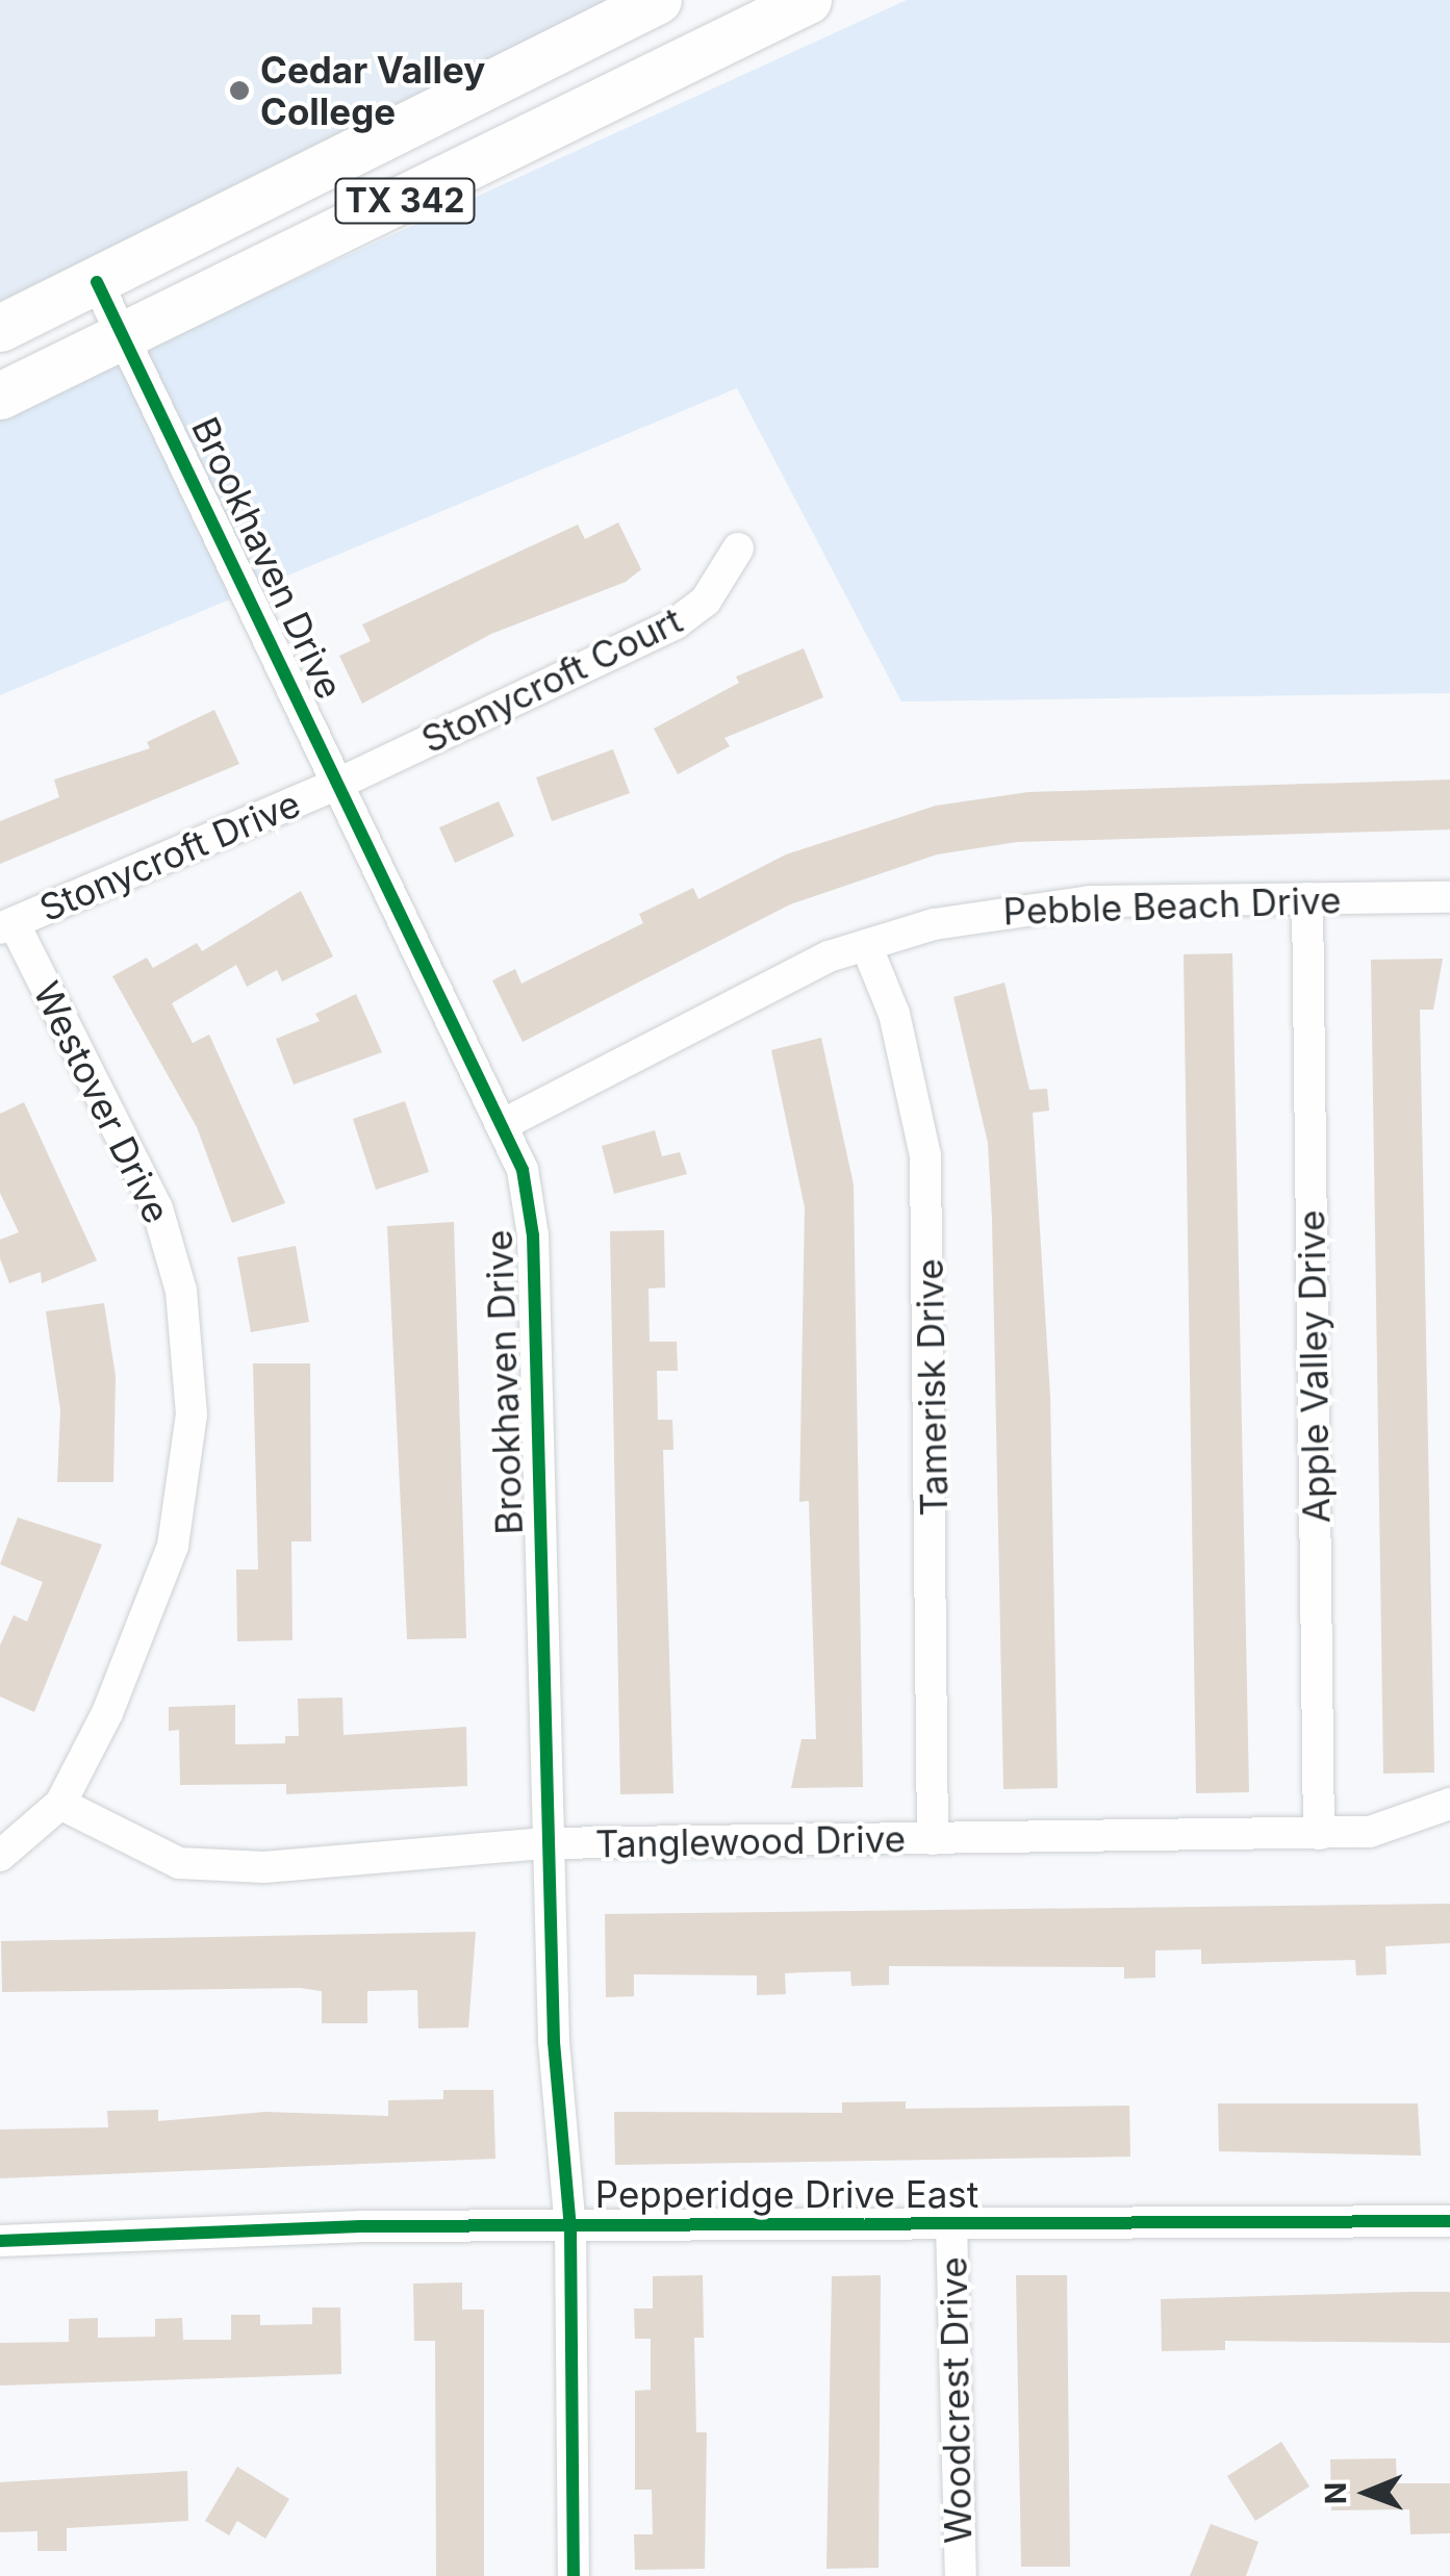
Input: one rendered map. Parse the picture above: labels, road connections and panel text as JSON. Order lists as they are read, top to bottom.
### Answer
{
  "streets": {
    "main road": ["TX 342"],
    "street": [
      "Brookhaven Drive",
      "Stonycroft Court",
      "Stonycroft Drive",
      "Pebble Beach Drive",
      "Westover Drive",
      "Apple Valley Drive",
      "Tamerisk Drive",
      "Tanglewood Drive",
      "Pepperidge Drive East",
      "Woodcrest Drive"
    ]
  },
  "crossings": [
    ["TX 342", "Brookhaven Drive"],
    ["Brookhaven Drive", "Stonycroft Court"],
    ["Brookhaven Drive", "Stonycroft Drive"],
    ["Brookhaven Drive", "Pebble Beach Drive"],
    ["Brookhaven Drive", "Tanglewood Drive"],
    ["Brookhaven Drive", "Pepperidge Drive East"],
    ["Stonycroft Court", "Stonycroft Drive"],
    ["Stonycroft Drive", "Westover Drive"],
    ["Pebble Beach Drive", "Apple Valley Drive"],
    ["Pebble Beach Drive", "Tamerisk Drive"],
    ["Westover Drive", "Tanglewood Drive"],
    ["Apple Valley Drive", "Tanglewood Drive"],
    ["Tamerisk Drive", "Tanglewood Drive"],
    ["Pepperidge Drive East", "Woodcrest Drive"]
  ],
  "places": ["Cedar Valley College"],
  "north": "left"
}
